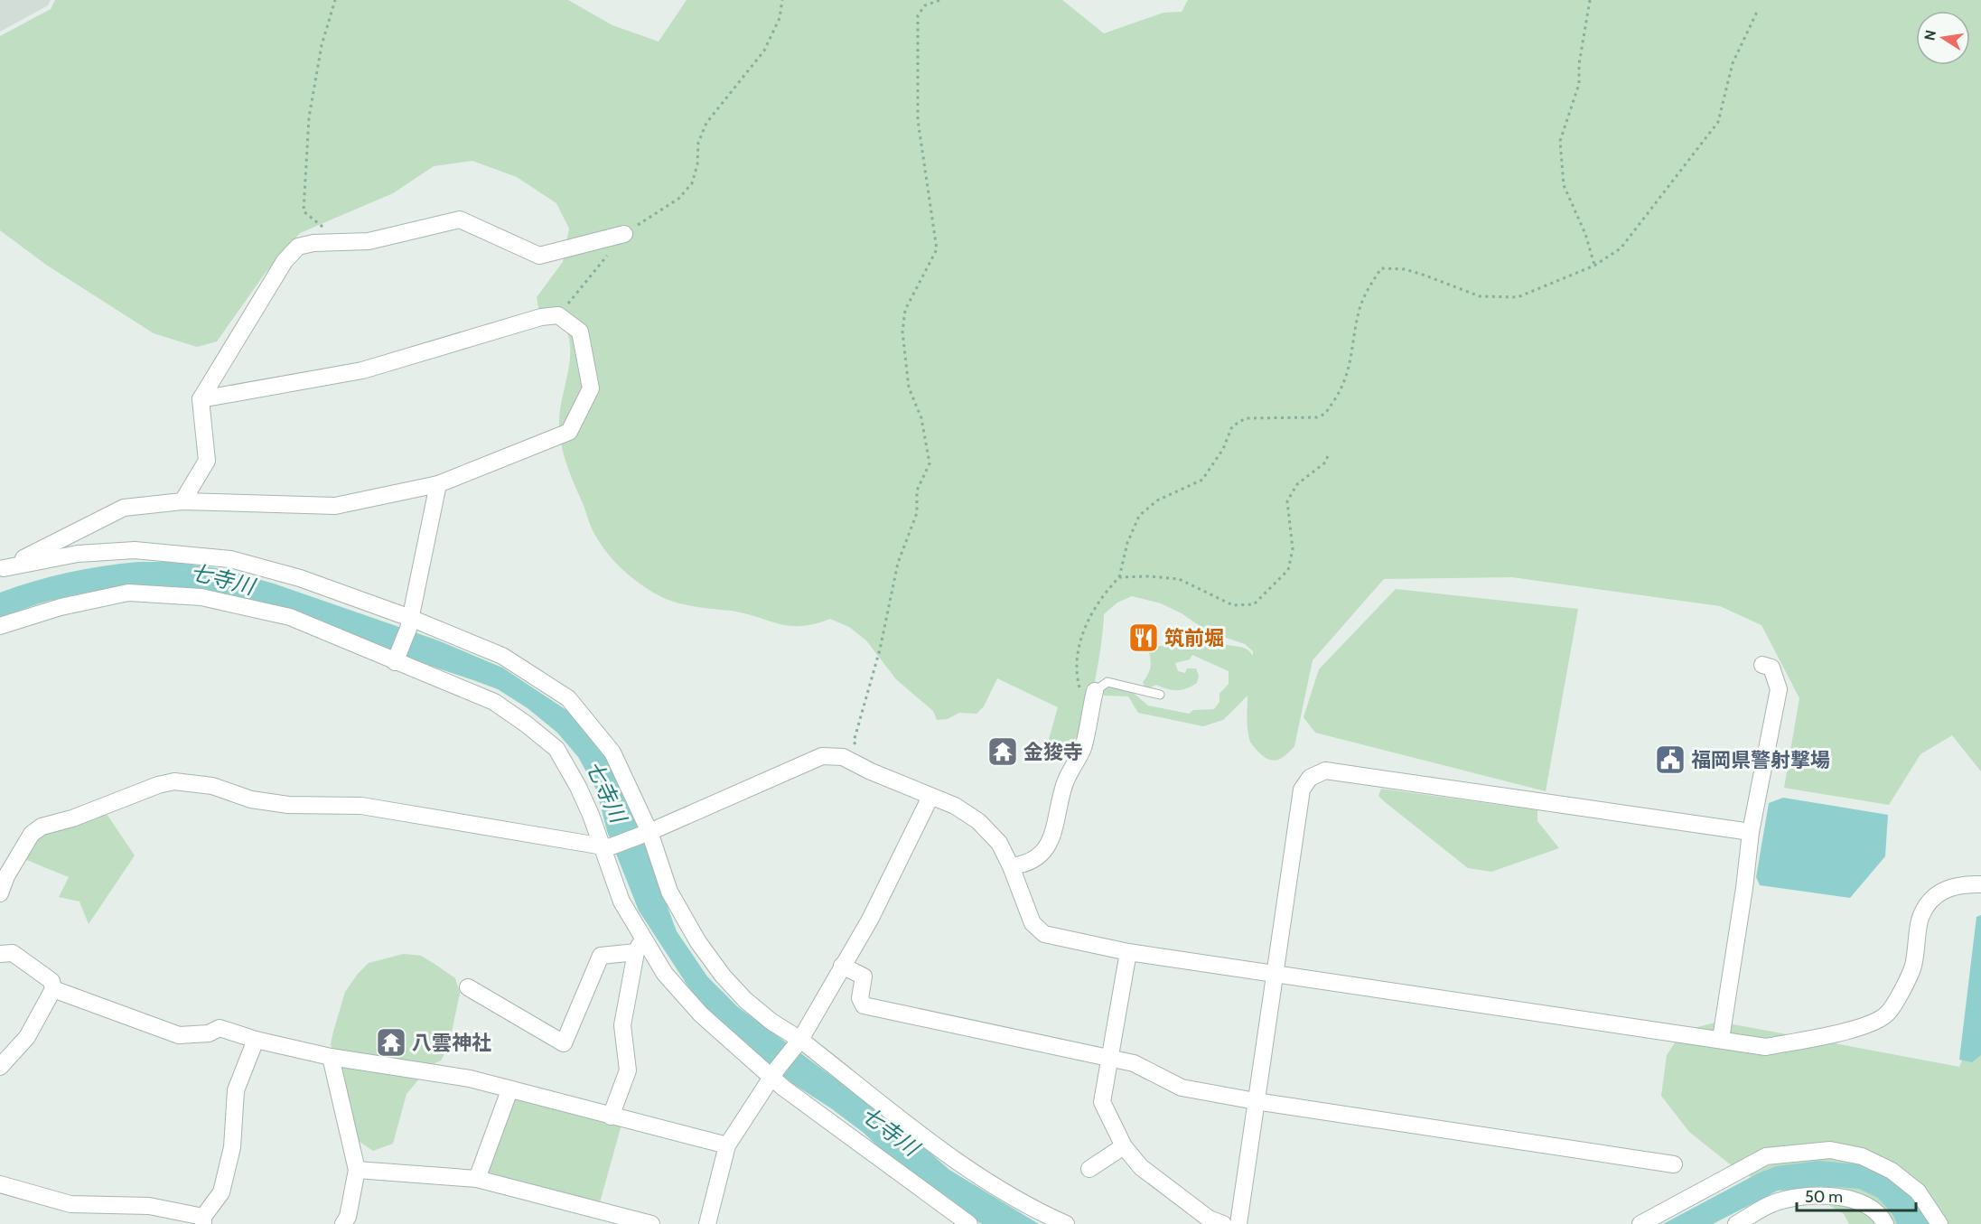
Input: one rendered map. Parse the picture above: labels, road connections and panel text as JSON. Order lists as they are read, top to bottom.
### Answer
{
  "water": ["七寺川"],
  "places": {
    "restaurant": ["筑前堀"],
    "temple": ["金狻寺", "八雲神社"],
    "public building": ["福岡県警射撃場"]
  },
  "scale_bar": "50 m",
  "north": "left"
}
